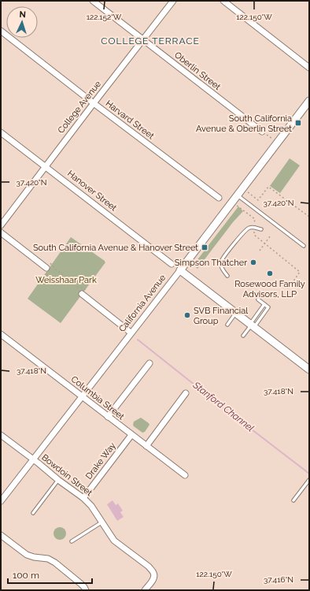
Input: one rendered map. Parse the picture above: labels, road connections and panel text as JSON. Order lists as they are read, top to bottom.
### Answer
{
  "streets": {
    "street": [
      "Oberlin Street",
      "College Avenue",
      "Harvard Street",
      "Hanover Street",
      "California Avenue",
      "Columbia Street",
      "Drake Way",
      "Bowdoin Street"
    ]
  },
  "crossings": [
    ["Oberlin Street", "College Avenue"],
    ["College Avenue", "Harvard Street"],
    ["College Avenue", "Hanover Street"],
    ["California Avenue", "Columbia Street"],
    ["California Avenue", "Bowdoin Street"],
    ["Columbia Street", "Drake Way"],
    ["Drake Way", "Bowdoin Street"]
  ],
  "districts": ["COLLEGE TERRACE"],
  "water": ["Stanford Channel"],
  "parks": ["Weisshaar Park"],
  "places": {
    "transit": ["South California Avenue & Oberlin Street", "South California Avenue & Hanover Street"],
    "other": ["Simpson Thatcher", "Rosewood Family Advisors, LLP", "SVB Financial Group"]
  },
  "scale_bar": "100 m",
  "north": "top",
  "coordinates": [
    "122.152°W",
    "122.150°W",
    "37.420°N",
    "37.418°N",
    "37.416°N"
  ]
}
